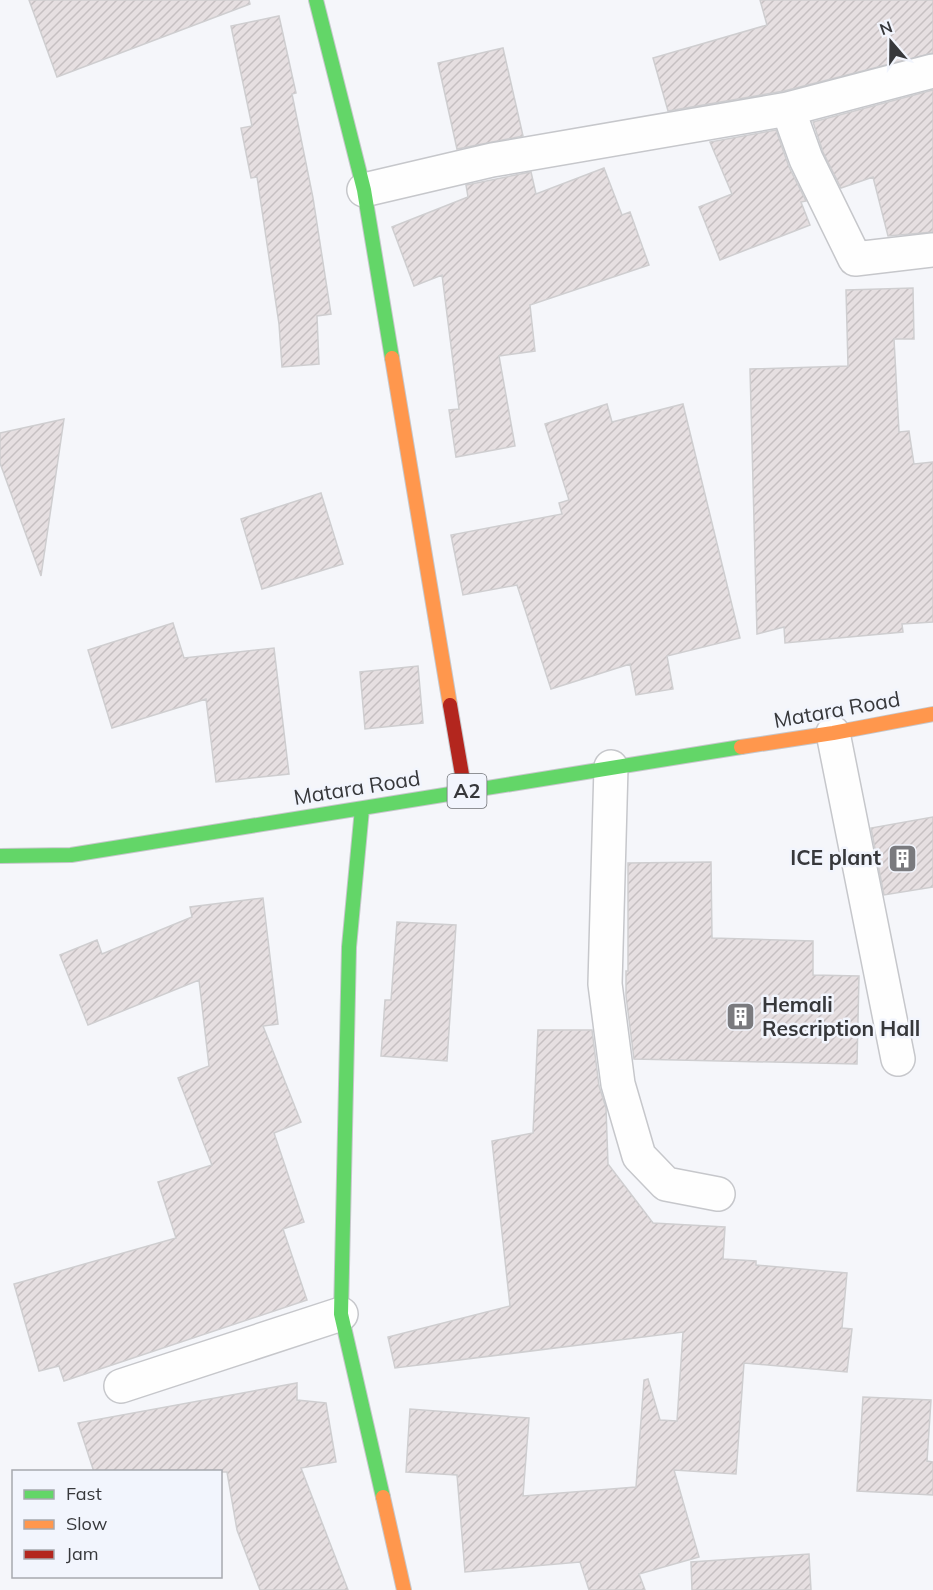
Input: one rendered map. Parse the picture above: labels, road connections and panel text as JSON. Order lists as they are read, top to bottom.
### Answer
{
  "streets": {
    "main road": ["Matara Road", "A2"]
  },
  "places": {
    "building": ["ICE plant", "Hemali Rescription Hall"]
  },
  "legend": ["Fast", "Slow", "Jam"],
  "north": "top"
}
